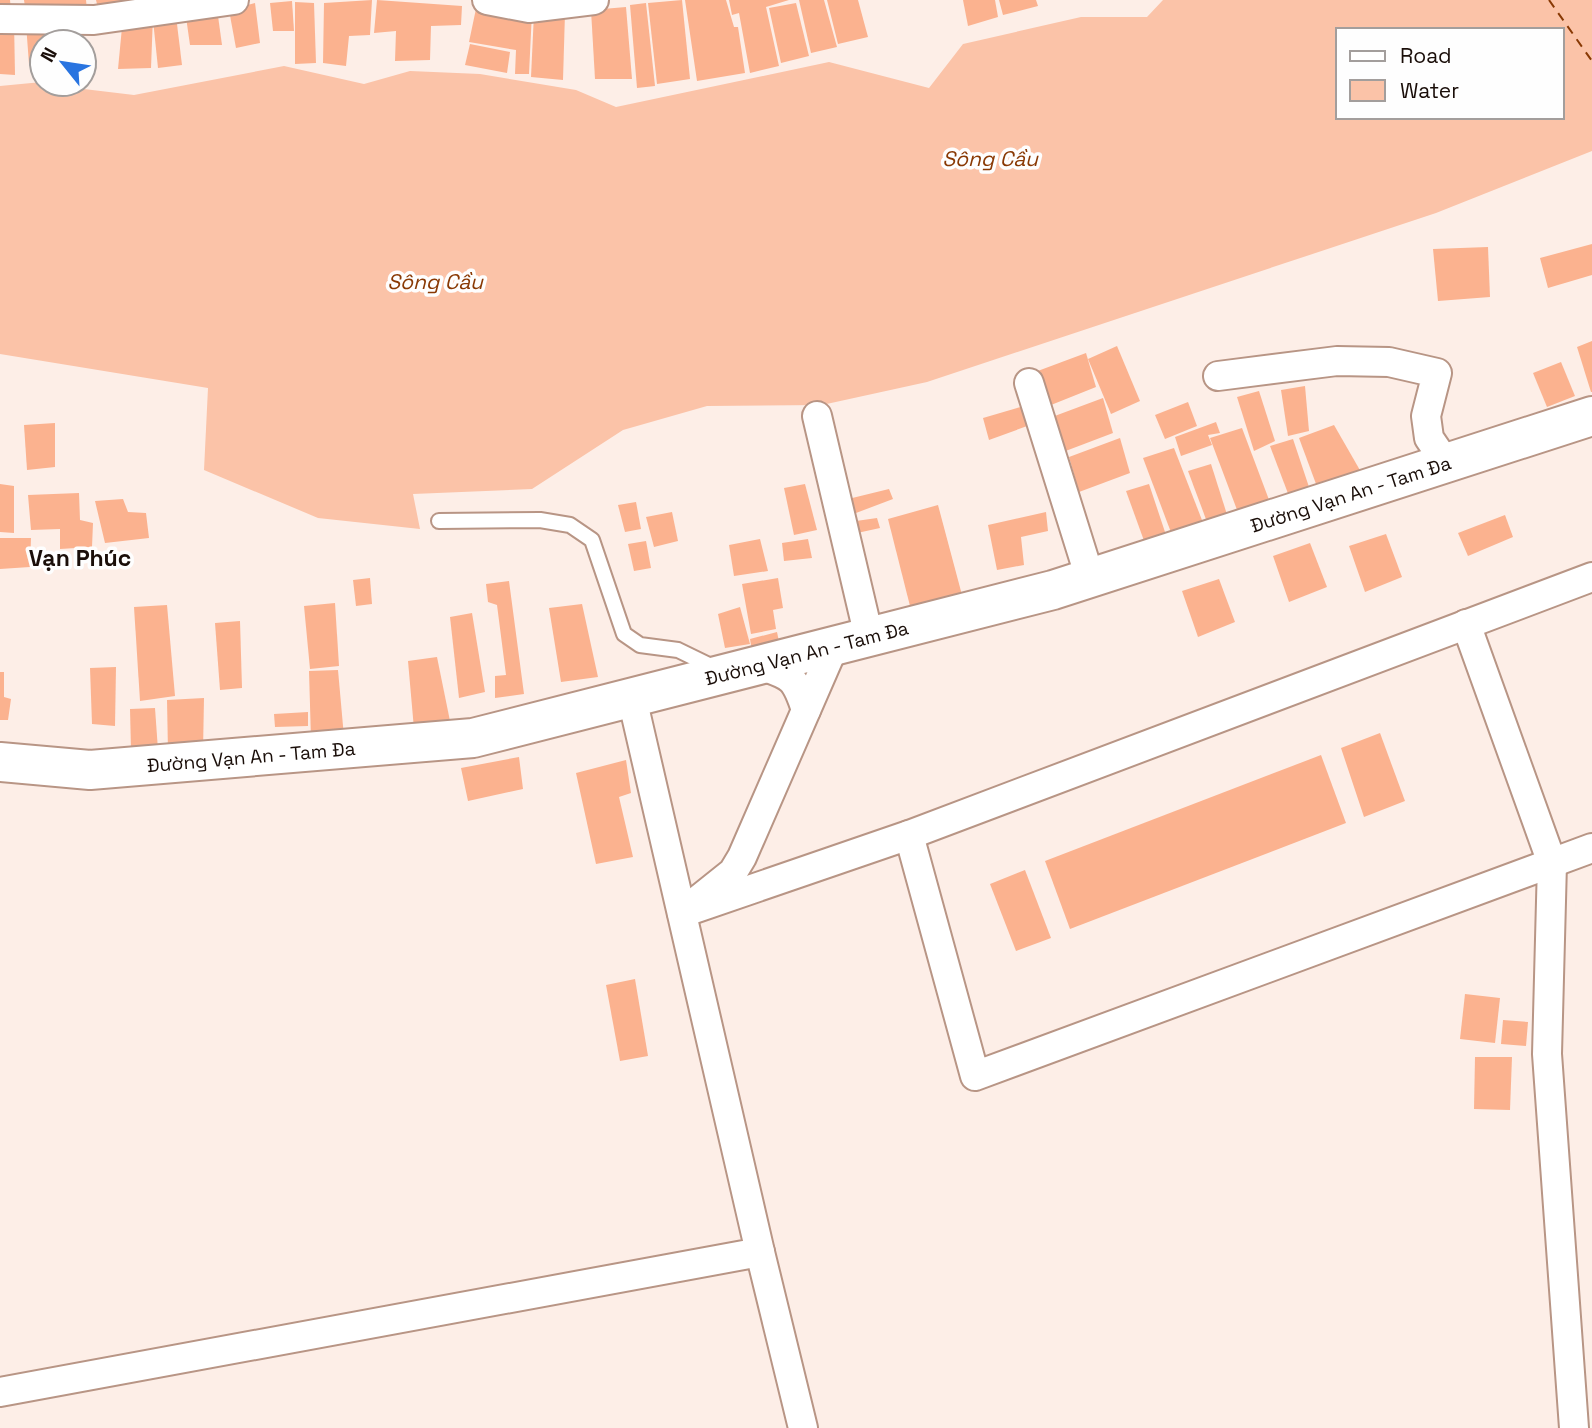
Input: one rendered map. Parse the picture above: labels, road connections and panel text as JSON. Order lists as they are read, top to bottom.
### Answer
{
  "streets": {
    "main road": ["Đường Vạn An - Tam Đa"]
  },
  "districts": ["Vạn Phúc"],
  "water": ["Sông Cầu"],
  "legend": ["Road", "Water"],
  "north": "top left"
}
